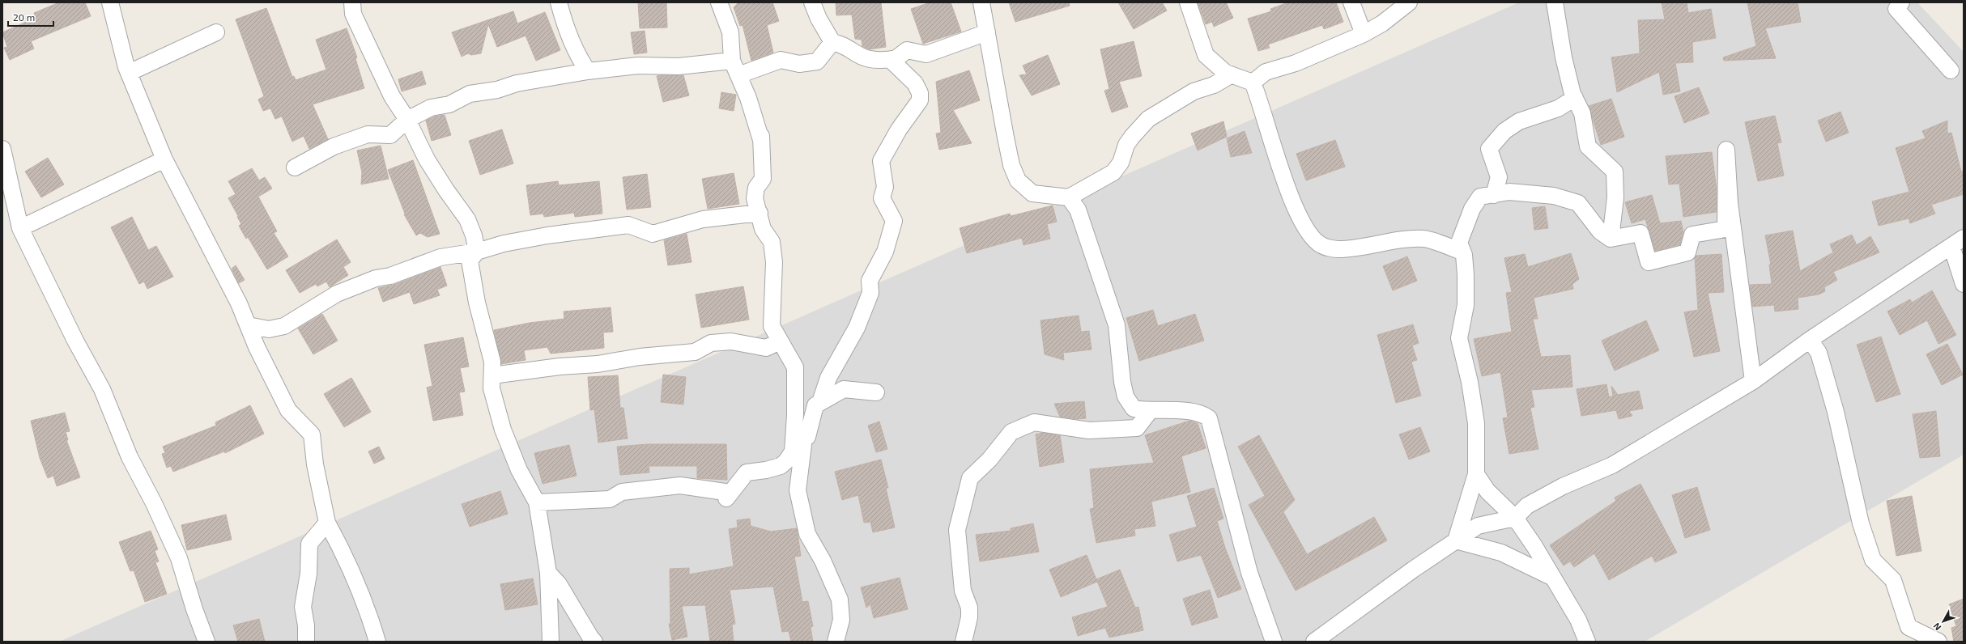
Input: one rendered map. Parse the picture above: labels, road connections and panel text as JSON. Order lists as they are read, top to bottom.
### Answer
{
  "scale_bar": "20 m",
  "north": "bottom left"
}
